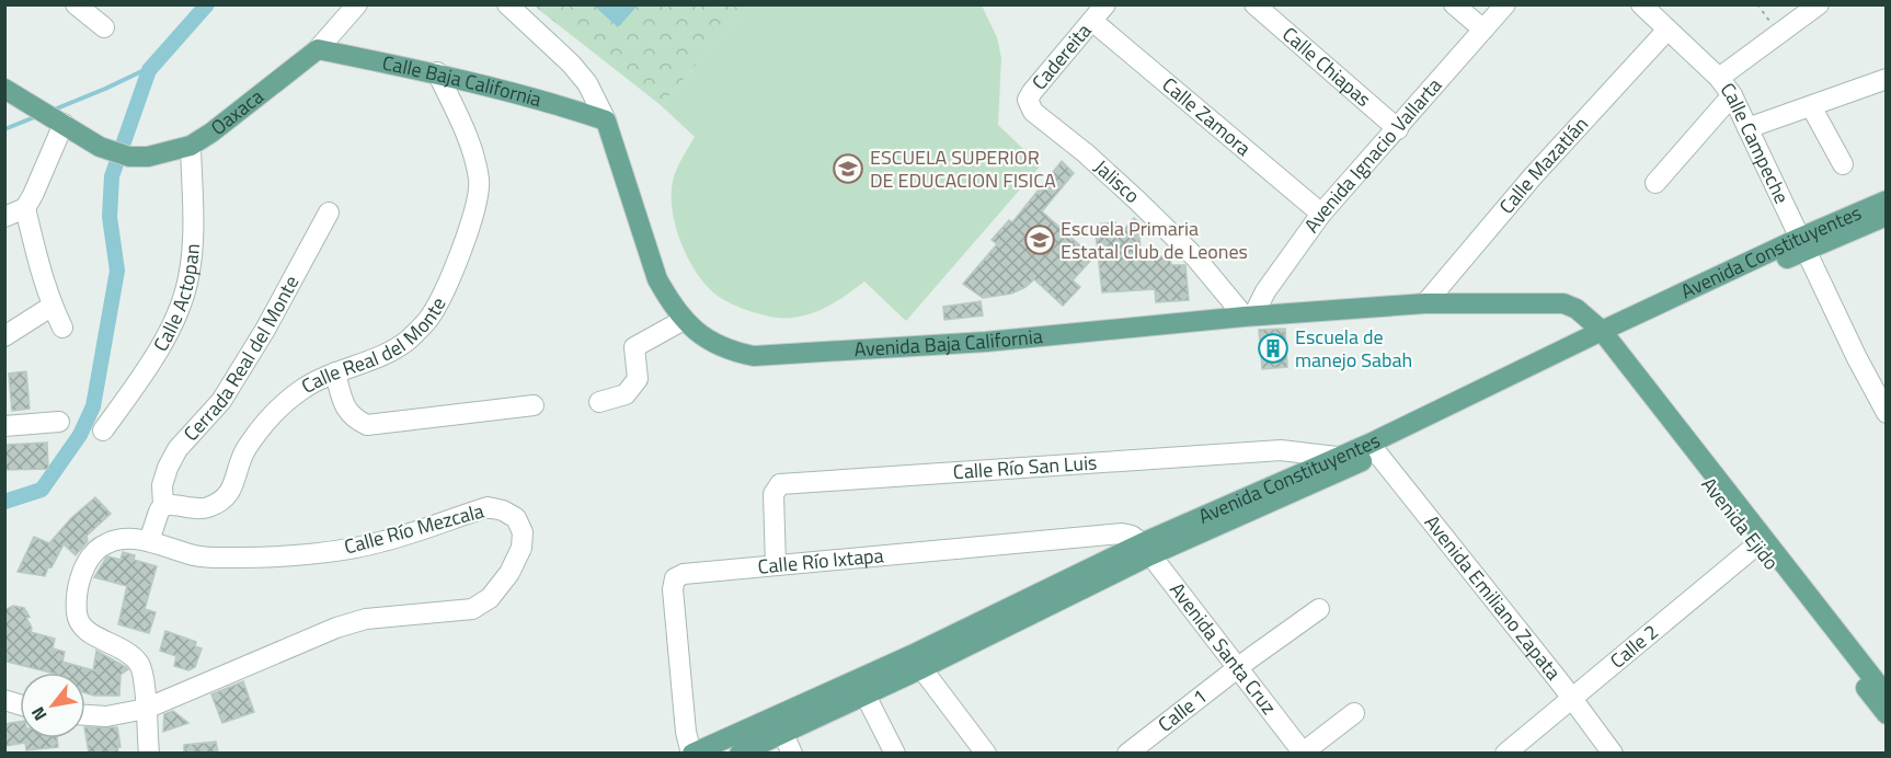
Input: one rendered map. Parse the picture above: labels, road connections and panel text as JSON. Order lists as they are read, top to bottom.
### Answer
{
  "streets": {
    "main road": [
      "Calle Baja California",
      "Oaxaca",
      "Avenida Constituyentes",
      "Avenida Baja California",
      "Avenida Ejido"
    ],
    "street": [
      "Cadereita",
      "Calle Chiapas",
      "Calle Zamora",
      "Calle Campeche",
      "Avenida Ignacio Vallarta",
      "Calle Mazatlán",
      "Jalisco",
      "Calle Actopan",
      "Calle Real del Monte",
      "Cerrada Real del Monte",
      "Calle Río San Luis",
      "Calle Río Mezcala",
      "Calle Río Ixtapa",
      "Avenida Emiliano Zapata",
      "Calle 2",
      "Avenida Santa Cruz",
      "Calle 1"
    ]
  },
  "crossings": [
    ["Cadereita", "Calle Zamora"],
    ["Cadereita", "Jalisco"],
    ["Calle Chiapas", "Avenida Ignacio Vallarta"],
    ["Calle Baja California", "Oaxaca"],
    ["Calle Baja California", "Calle Real del Monte"],
    ["Calle Baja California", "Avenida Baja California"],
    ["Oaxaca", "Calle Actopan"],
    ["Calle Zamora", "Avenida Ignacio Vallarta"],
    ["Calle Campeche", "Calle Mazatlán"],
    ["Calle Campeche", "Avenida Constituyentes"],
    ["Avenida Ignacio Vallarta", "Jalisco"],
    ["Avenida Ignacio Vallarta", "Avenida Baja California"],
    ["Calle Mazatlán", "Avenida Baja California"],
    ["Jalisco", "Avenida Baja California"],
    ["Avenida Constituyentes", "Avenida Baja California"],
    ["Avenida Constituyentes", "Calle Río San Luis"],
    ["Avenida Constituyentes", "Avenida Ejido"],
    ["Avenida Constituyentes", "Calle Río Ixtapa"],
    ["Avenida Constituyentes", "Avenida Emiliano Zapata"],
    ["Avenida Constituyentes", "Avenida Santa Cruz"],
    ["Calle Real del Monte", "Cerrada Real del Monte"],
    ["Avenida Baja California", "Avenida Ejido"],
    ["Calle Río San Luis", "Calle Río Ixtapa"],
    ["Calle Río San Luis", "Avenida Emiliano Zapata"],
    ["Avenida Ejido", "Calle 2"],
    ["Calle Río Ixtapa", "Avenida Santa Cruz"],
    ["Avenida Emiliano Zapata", "Calle 2"],
    ["Avenida Santa Cruz", "Calle 1"]
  ],
  "places": {
    "school or university": ["ESCUELA SUPERIOR DE EDUCACION FISICA", "Escuela Primaria Estatal Club de Leones"],
    "building": ["Escuela de manejo Sabah"]
  },
  "north": "bottom left"
}
